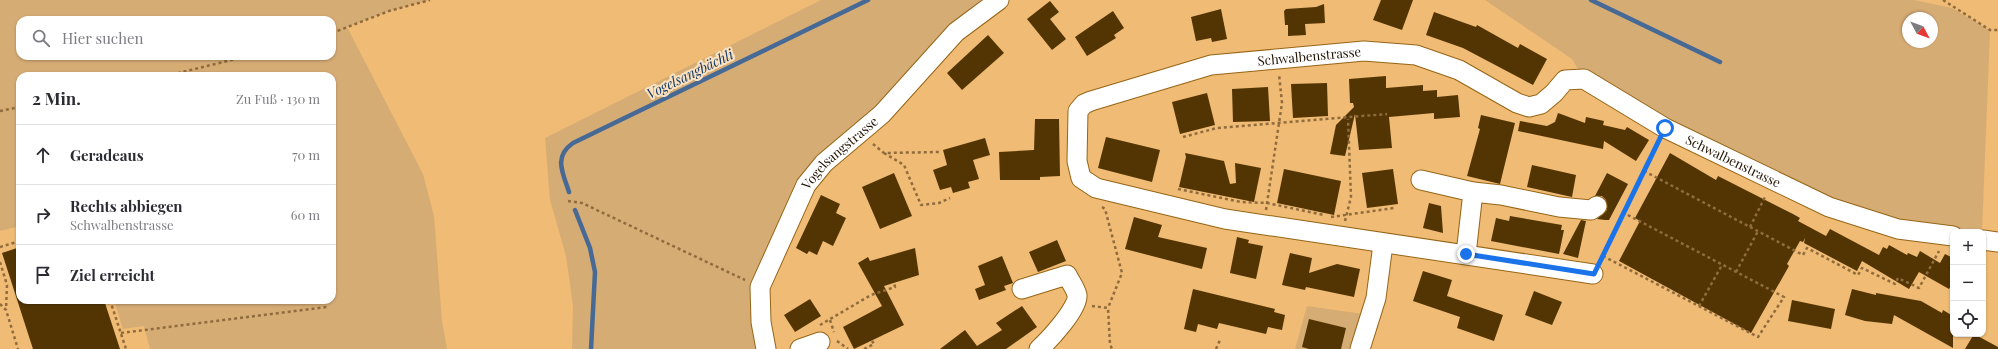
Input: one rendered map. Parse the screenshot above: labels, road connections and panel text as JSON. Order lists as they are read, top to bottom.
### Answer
{
  "streets": {
    "street": ["Schwalbenstrasse", "Vogelsangstrasse"]
  },
  "water": ["Vogelsangbächli"],
  "north": "bottom right",
  "page": {
    "search": "Hier suchen",
    "heading": ["2 Min.", "Zu Fuß · 130 m"],
    "list": [
      ["Geradeaus", "70 m"],
      ["Rechts abbiegen", "Schwalbenstrasse", "60 m"],
      "Ziel erreicht"
    ],
    "map_buttons": ["+", "−"]
  }
}
